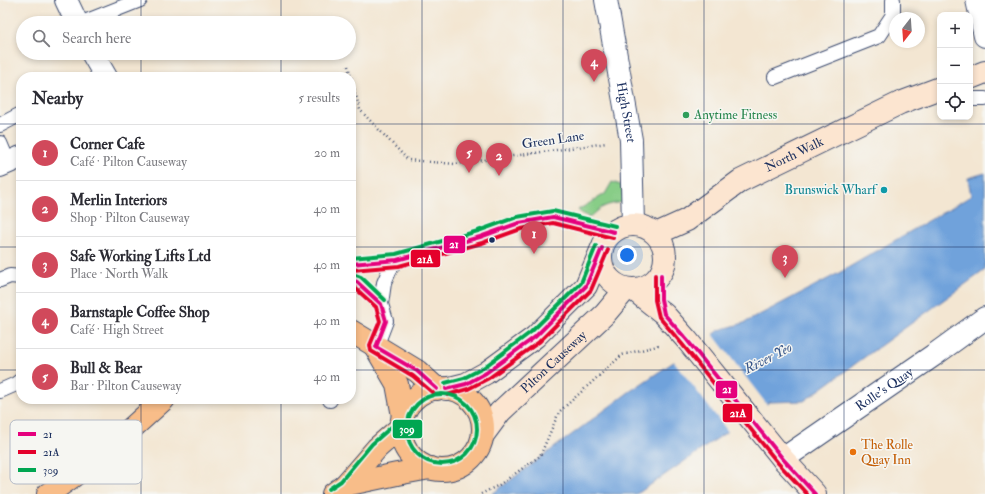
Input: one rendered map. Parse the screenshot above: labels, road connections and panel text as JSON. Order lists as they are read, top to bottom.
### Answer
{
  "streets": {
    "main road": ["North Walk", "Pilton Causeway"],
    "street": ["High Street", "Rolle's Quay"],
    "path": ["Green Lane"]
  },
  "crossings": [
    ["High Street", "North Walk"],
    ["High Street", "Pilton Causeway"],
    ["North Walk", "Pilton Causeway"]
  ],
  "water": ["River Yeo"],
  "places": ["Anytime Fitness", "Brunswick Wharf", "The Rolle Quay Inn"],
  "lines": ["transit line 309", "transit line 21", "transit line 21A"],
  "legend": ["21", "21A", "309"],
  "north": "bottom",
  "page": {
    "map_buttons": ["+", "−"],
    "search": "Search here",
    "pins": [
      "4",
      "5",
      "2",
      "1",
      "3"
    ],
    "heading": ["Nearby", "5 results"],
    "list": [
      {
        "mark": "1",
        "name": "Corner Cafe",
        "note": "Café · Pilton Causeway",
        "value": "20 m"
      },
      {
        "mark": "2",
        "name": "Merlin Interiors",
        "note": "Shop · Pilton Causeway",
        "value": "40 m"
      },
      {
        "mark": "3",
        "name": "Safe Working Lifts Ltd",
        "note": "Place · North Walk",
        "value": "40 m"
      },
      {
        "mark": "4",
        "name": "Barnstaple Coffee Shop",
        "note": "Café · High Street",
        "value": "40 m"
      },
      {
        "mark": "5",
        "name": "Bull & Bear",
        "note": "Bar · Pilton Causeway",
        "value": "40 m"
      }
    ]
  }
}
